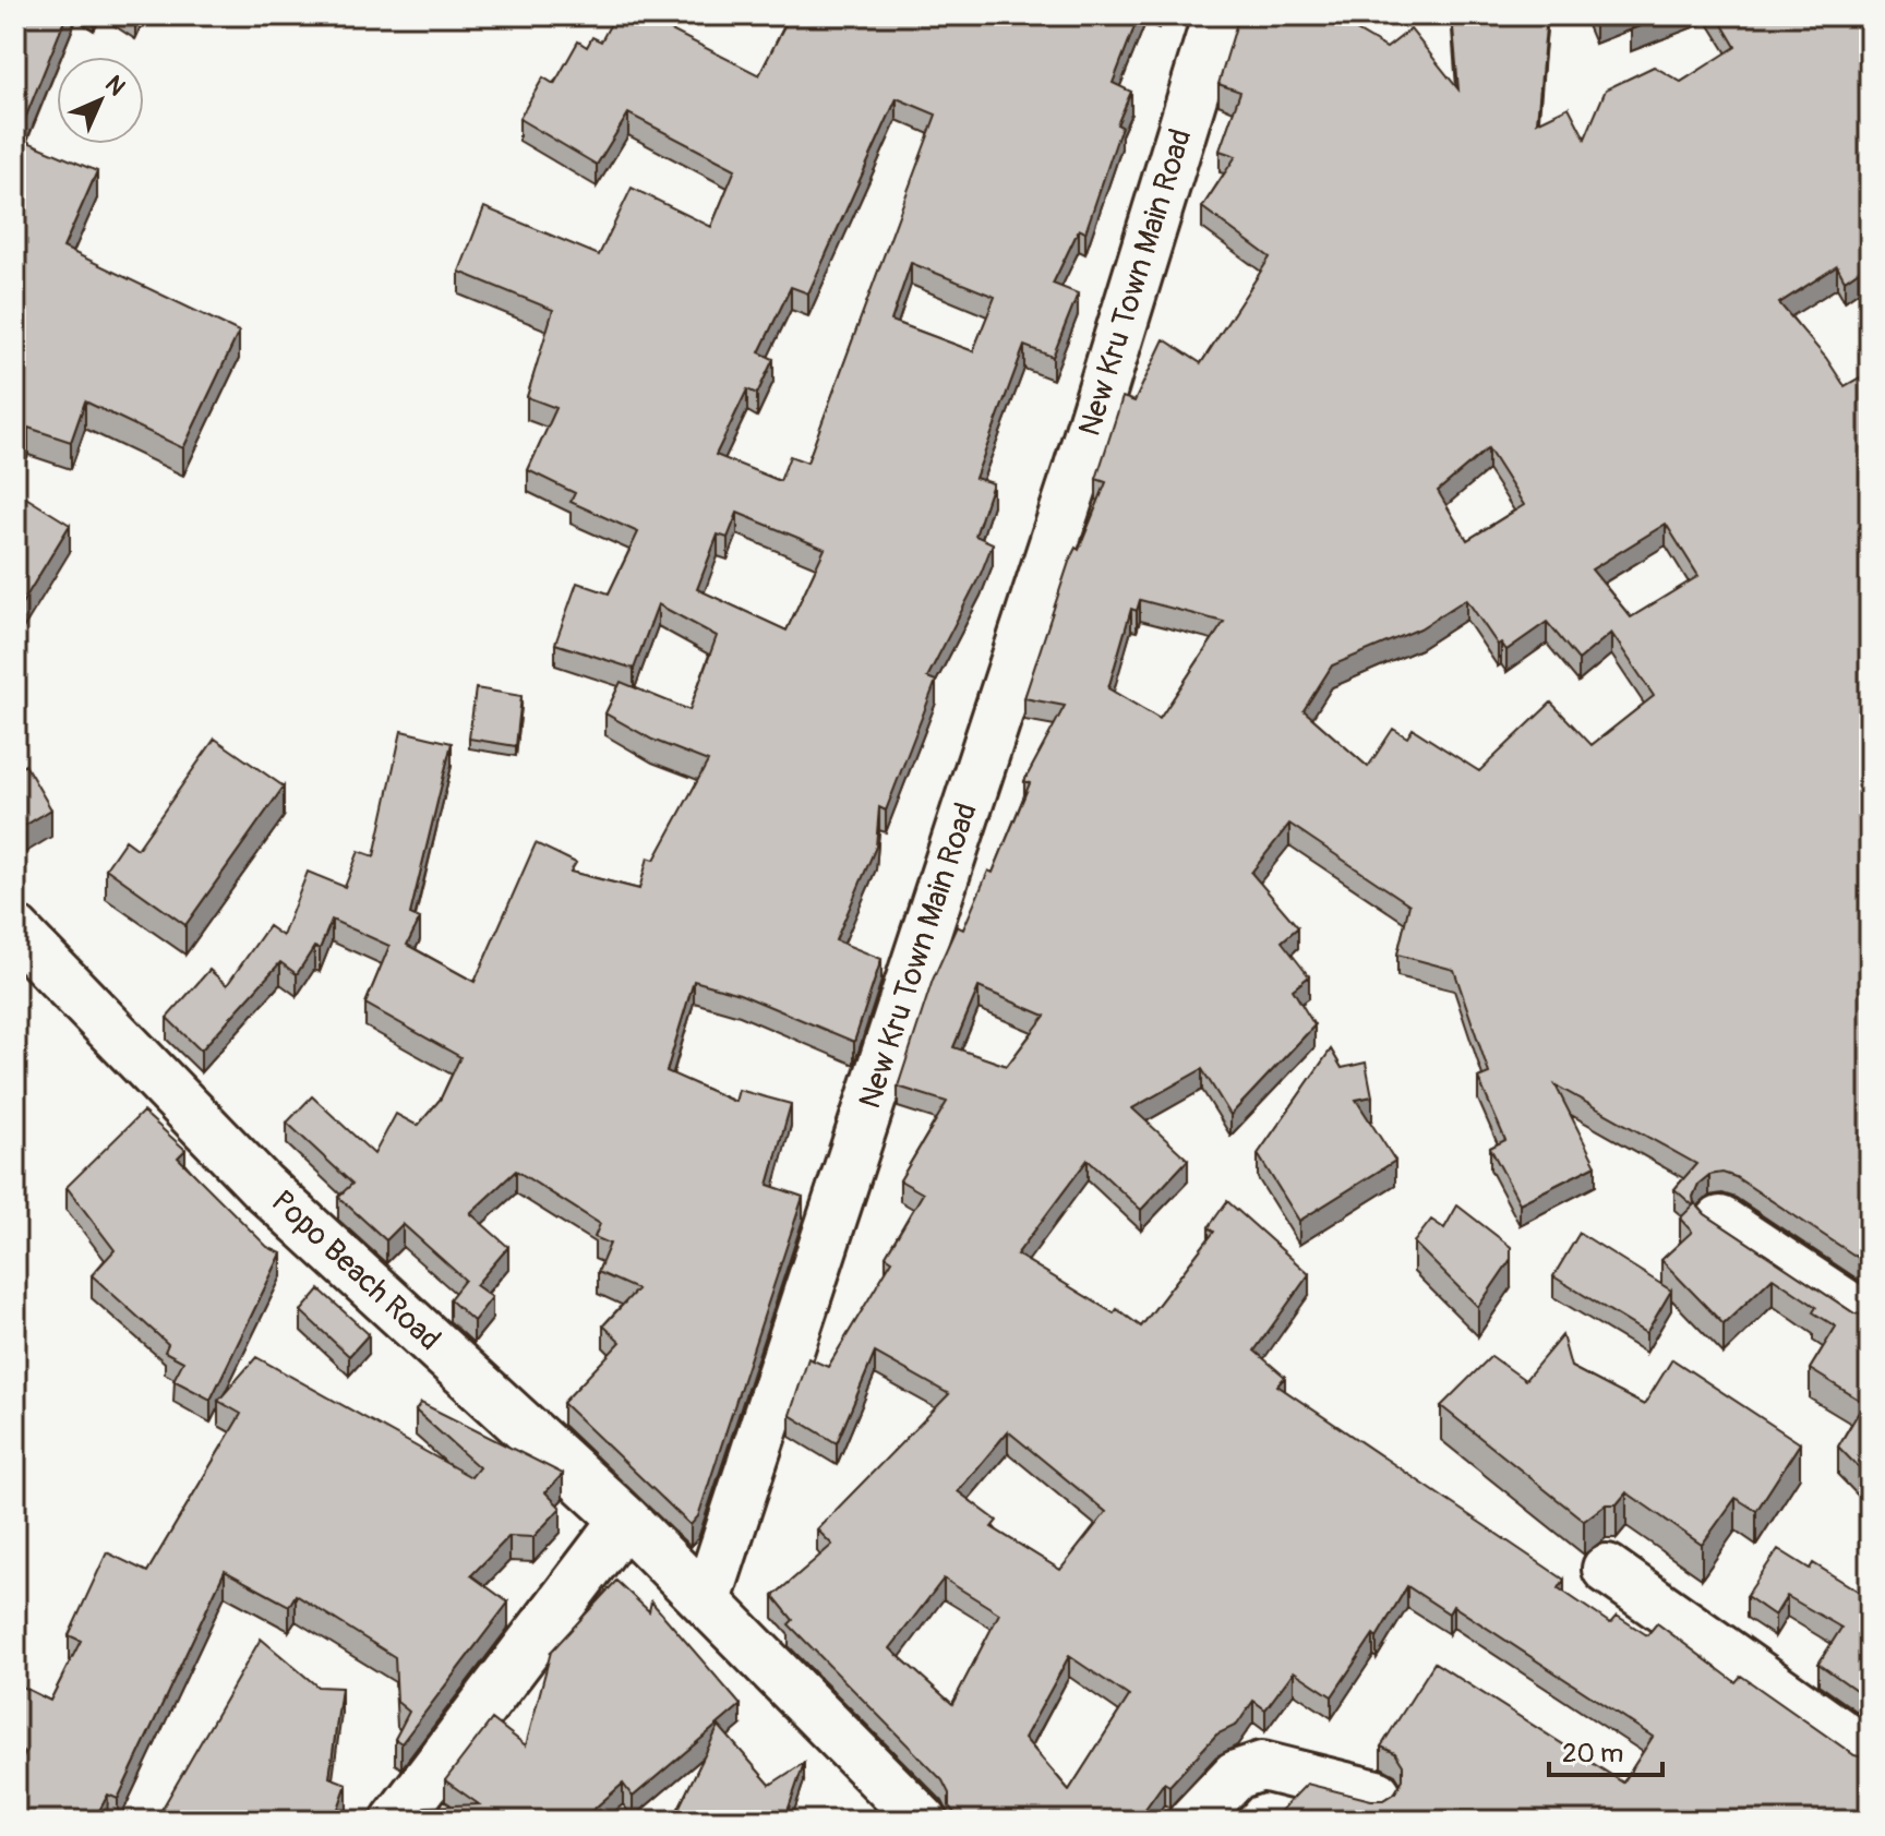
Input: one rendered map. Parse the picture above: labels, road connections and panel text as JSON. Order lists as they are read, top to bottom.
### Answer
{
  "streets": {
    "street": ["New Kru Town Main Road", "Popo Beach Road"]
  },
  "crossings": [
    ["New Kru Town Main Road", "Popo Beach Road"]
  ],
  "scale_bar": "20 m",
  "north": "top right"
}
